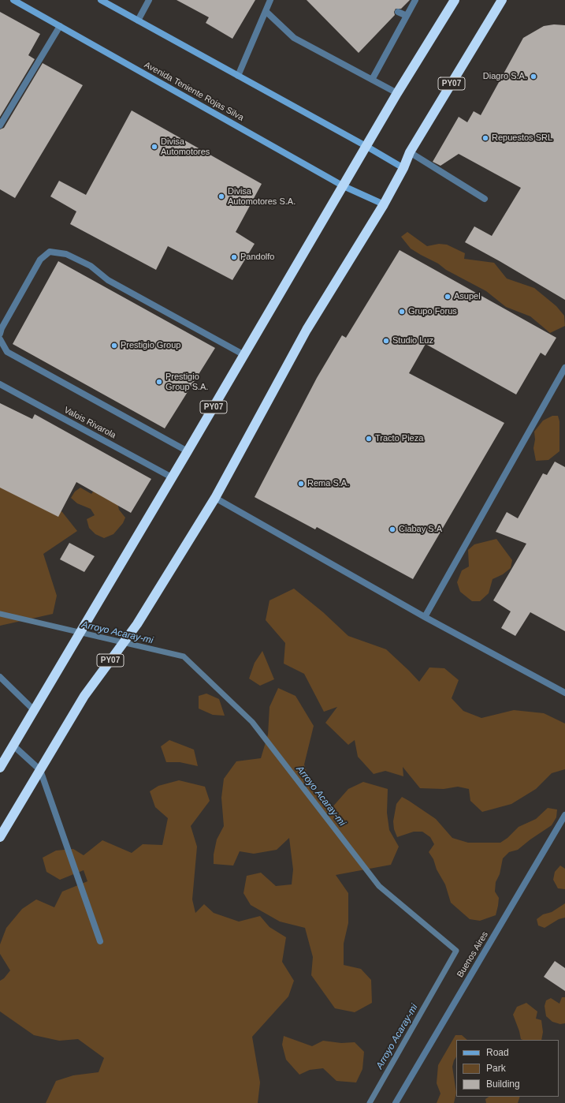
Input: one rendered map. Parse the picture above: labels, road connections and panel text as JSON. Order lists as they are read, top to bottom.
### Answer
{
  "streets": {
    "highway": ["PY07"],
    "street": ["Avenida Teniente Rojas Silva", "Valois Rivarola", "Buenos Aires"]
  },
  "crossings": [
    ["PY07", "Avenida Teniente Rojas Silva"],
    ["PY07", "Valois Rivarola"]
  ],
  "water": ["Arroyo Acaray-mi"],
  "places": [
    "Diagro S.A.",
    "Repuestos SRL",
    "Divisa Automotores",
    "Divisa Automotores S.A.",
    "Pandolfo",
    "Asupel",
    "Grupo Forus",
    "Studio Luz",
    "Prestigio Group",
    "Prestigio Group S.A.",
    "Tracto Pieza",
    "Rema S.A.",
    "Ciabay S.A"
  ],
  "legend": ["Road", "Park", "Building"]
}
